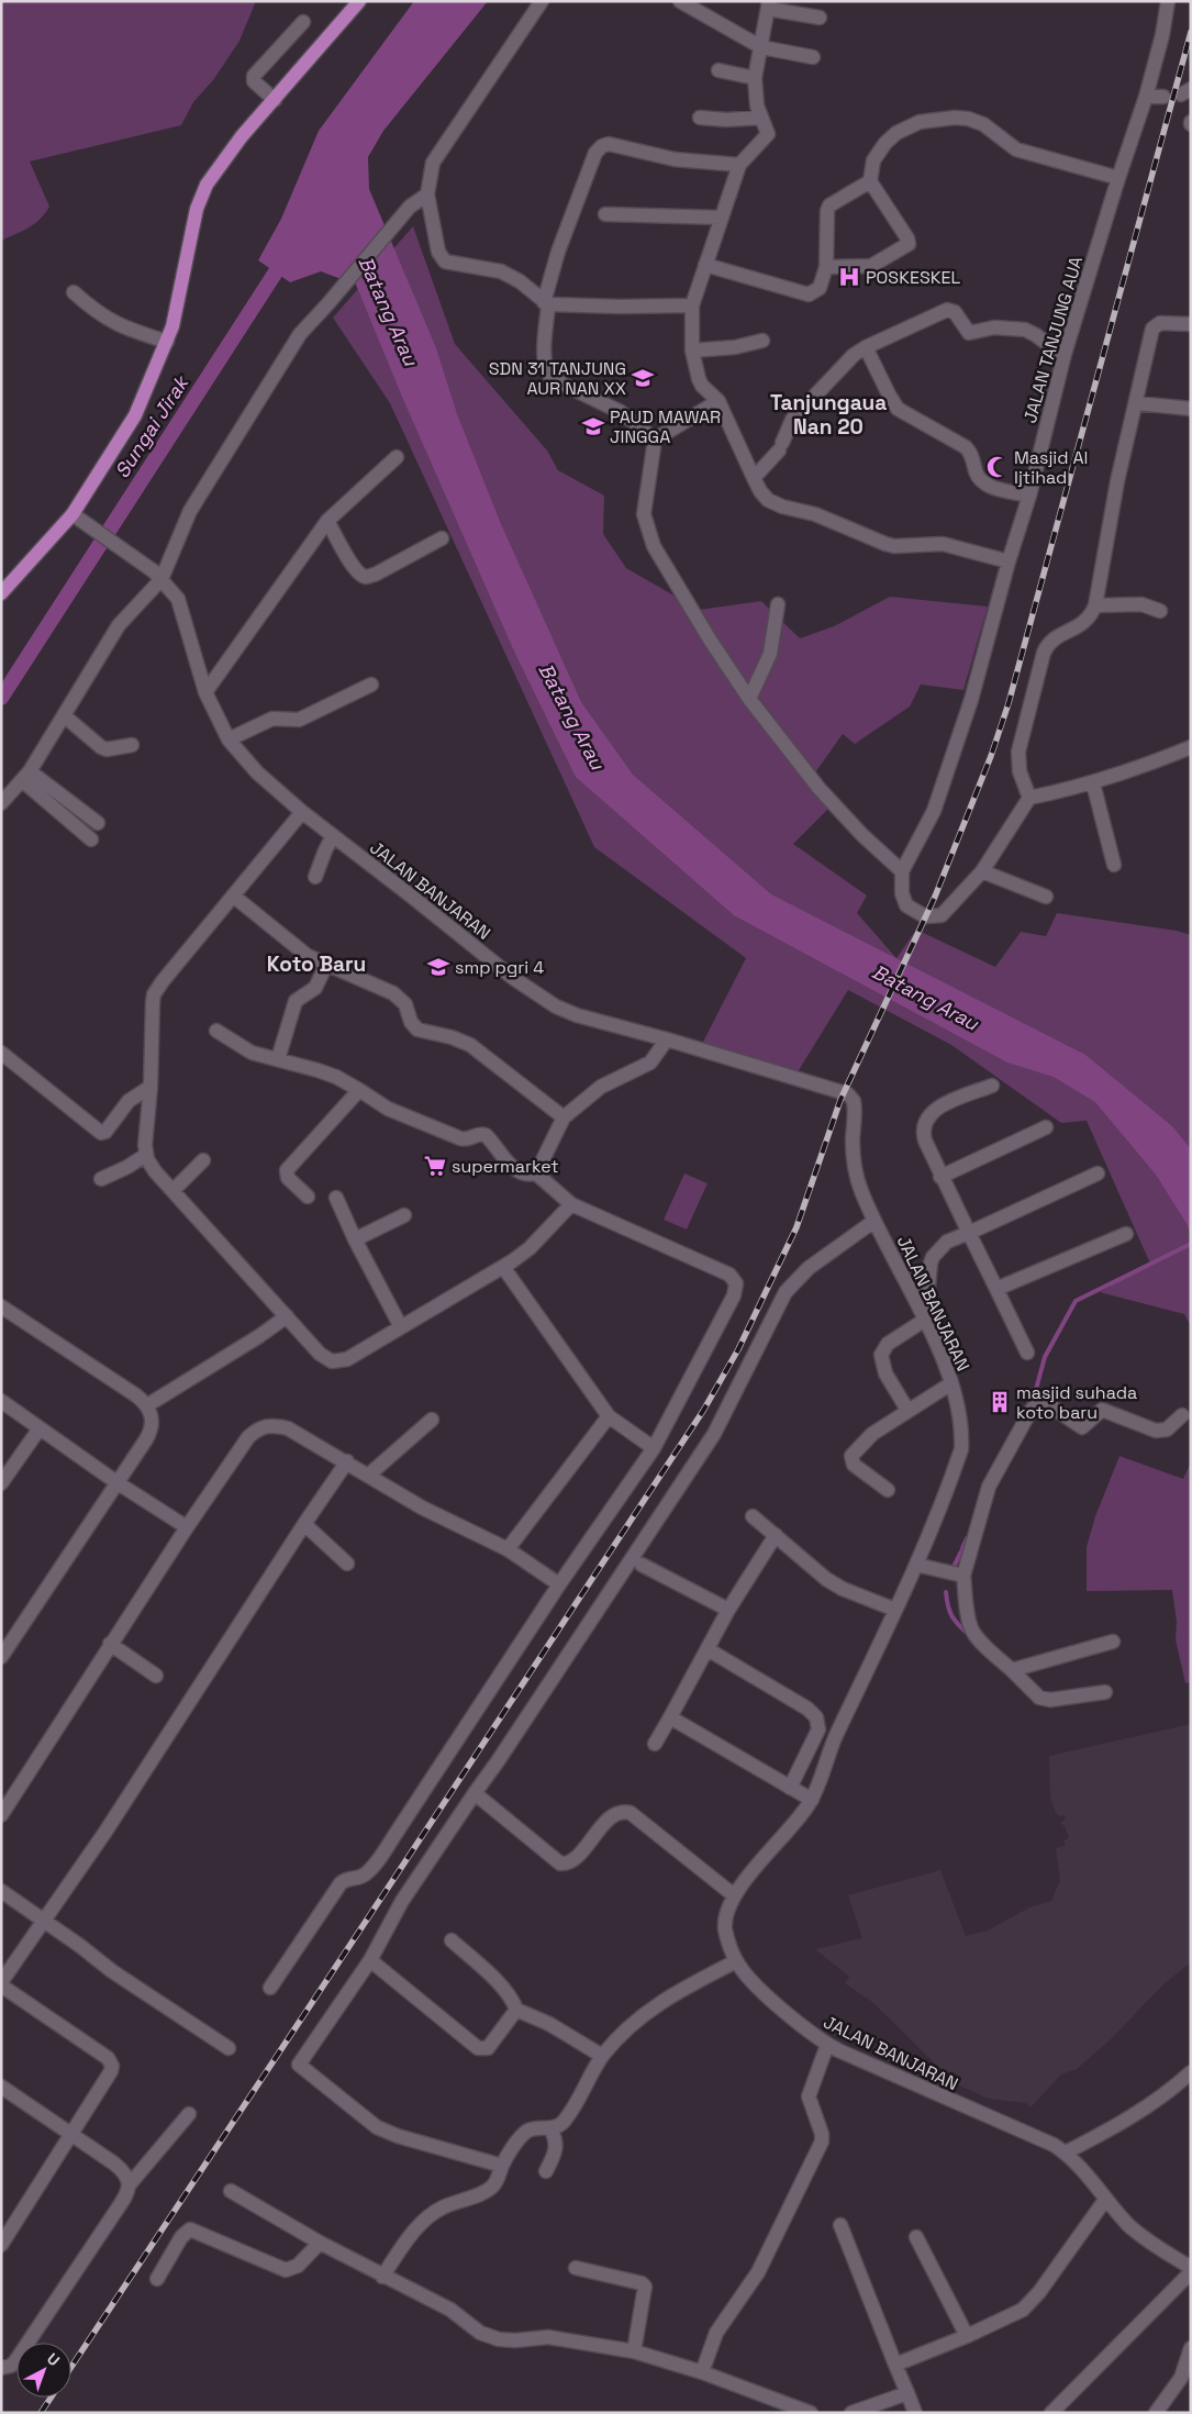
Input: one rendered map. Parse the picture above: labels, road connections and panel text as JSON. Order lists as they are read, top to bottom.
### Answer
{
  "streets": {
    "street": ["JALAN TANJUNG AUA", "JALAN BANJARAN"]
  },
  "districts": ["Tanjungaua Nan 20", "Koto Baru"],
  "water": ["Batang Arau", "Sungai Jirak"],
  "places": {
    "hospital": ["POSKESKEL"],
    "school or university": ["SDN 31 TANJUNG AUR NAN XX", "PAUD MAWAR JINGGA", "smp pgri 4"],
    "mosque": ["Masjid Al Ijtihad"],
    "supermarket": ["supermarket"],
    "building": ["masjid suhada koto baru"]
  },
  "north": "top right"
}
